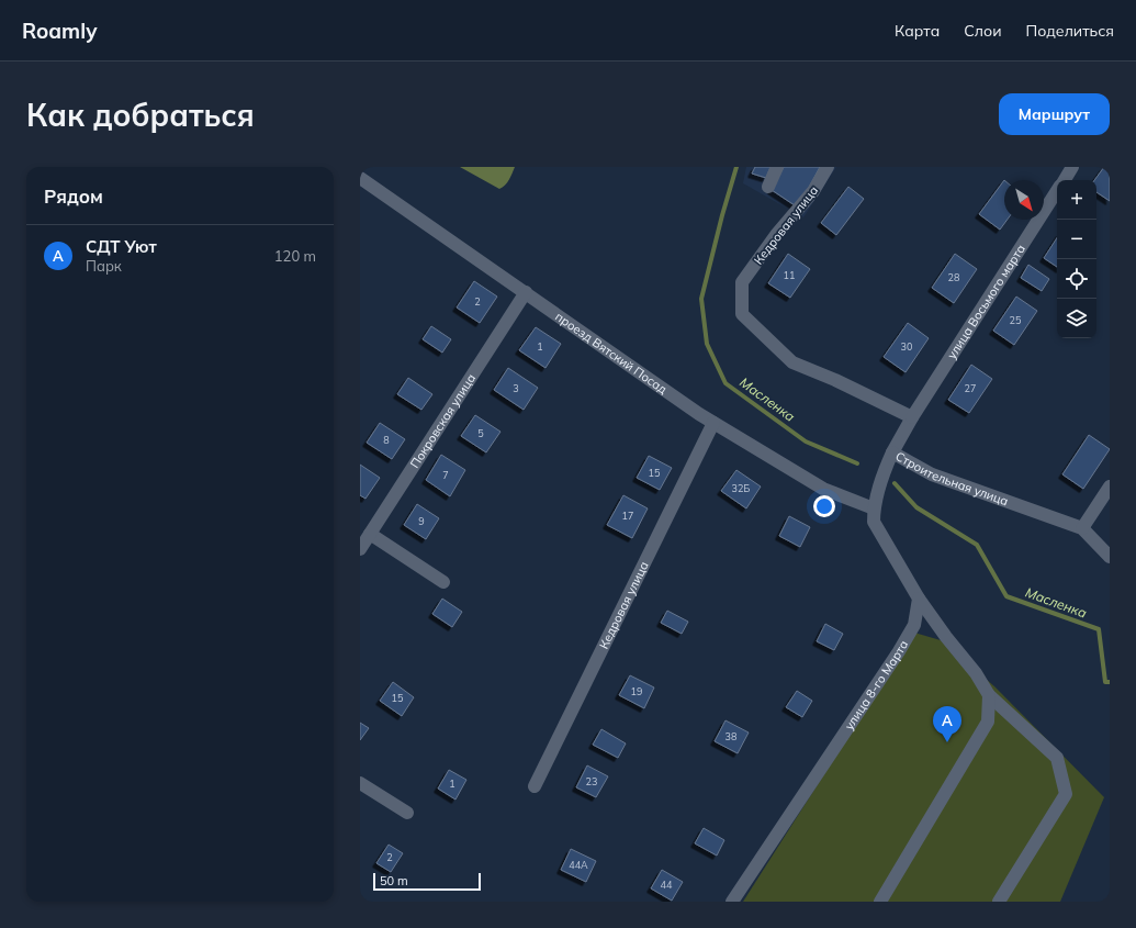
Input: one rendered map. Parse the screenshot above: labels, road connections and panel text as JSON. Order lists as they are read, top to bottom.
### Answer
{
  "streets": {
    "street": [
      "Кедровая улица",
      "улица Восьмого марта",
      "проезд Вятский Посад",
      "Покровская улица",
      "Строительная улица",
      "улица 8-го Марта"
    ]
  },
  "crossings": [
    ["Кедровая улица", "улица Восьмого марта"],
    ["Кедровая улица", "проезд Вятский Посад"],
    ["Кедровая улица", "Строительная улица"],
    ["улица Восьмого марта", "Строительная улица"],
    ["проезд Вятский Посад", "Покровская улица"]
  ],
  "water": ["Масленка"],
  "house_numbers": [
    "11",
    "28",
    "2",
    "25",
    "1",
    "30",
    "3",
    "27",
    "5",
    "8",
    "15",
    "7",
    "32Б",
    "17",
    "9",
    "19",
    "15",
    "38",
    "23",
    "1",
    "2",
    "44А",
    "44"
  ],
  "scale_bar": "50 m",
  "north": "bottom right",
  "page": {
    "header": "Roamly",
    "nav": ["Карта", "Слои", "Поделиться"],
    "buttons": "Маршрут",
    "title": "Как добраться",
    "heading": "Рядом",
    "map_buttons": ["+", "−"],
    "list": [
      {
        "mark": "A",
        "name": "СДТ Уют",
        "note": "Парк",
        "value": "120 m"
      }
    ],
    "pins": "A",
    "scale": "50 m"
  }
}
